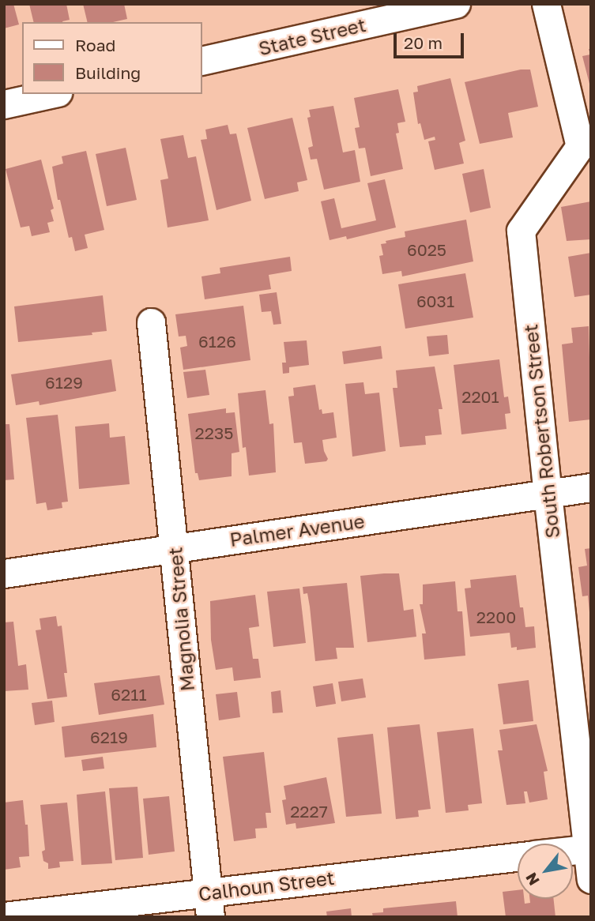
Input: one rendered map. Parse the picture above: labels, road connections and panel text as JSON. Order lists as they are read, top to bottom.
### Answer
{
  "streets": {
    "street": [
      "State Street",
      "South Robertson Street",
      "Palmer Avenue",
      "Magnolia Street",
      "Calhoun Street"
    ]
  },
  "crossings": [
    ["South Robertson Street", "Palmer Avenue"],
    ["Palmer Avenue", "Magnolia Street"],
    ["Magnolia Street", "Calhoun Street"]
  ],
  "house_numbers": [
    "6025",
    "6031",
    "6126",
    "6129",
    "2201",
    "2235",
    "2200",
    "6211",
    "6219",
    "2227"
  ],
  "legend": ["Road", "Building"],
  "scale_bar": "20 m",
  "north": "bottom left"
}
